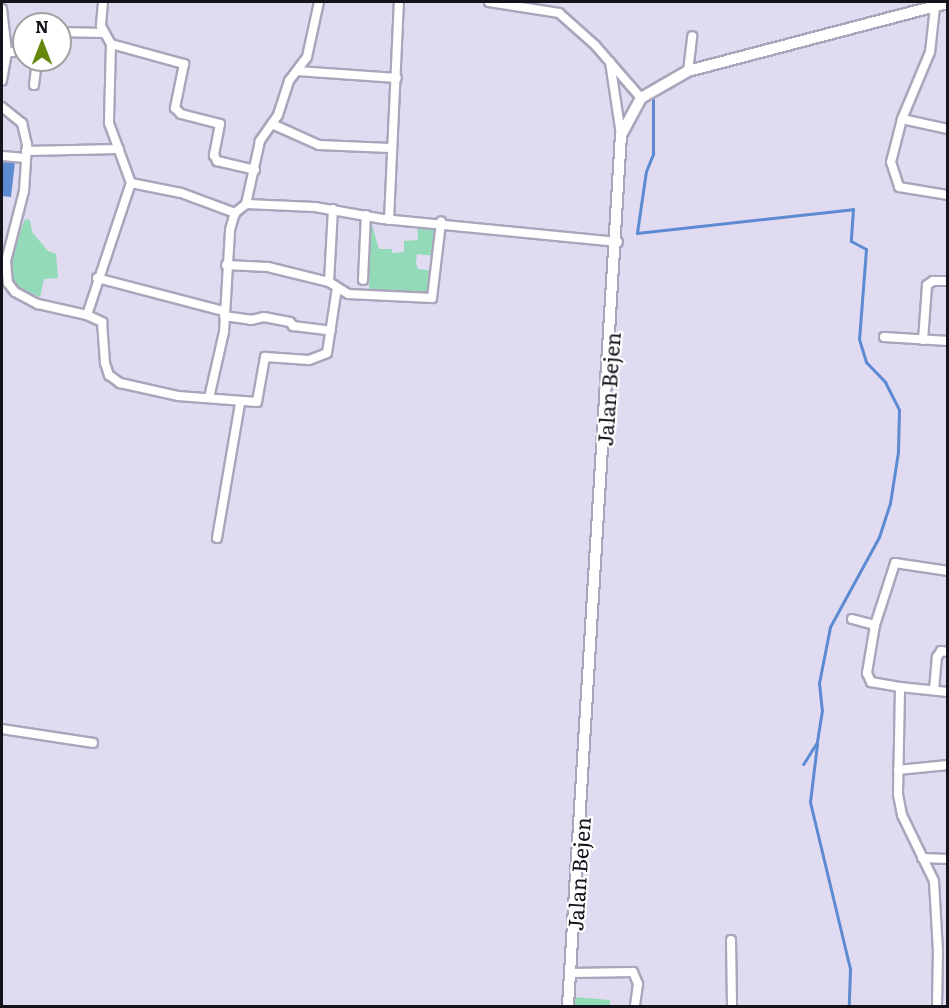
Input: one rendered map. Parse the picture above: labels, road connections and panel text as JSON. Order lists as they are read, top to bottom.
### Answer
{
  "streets": {
    "street": ["Jalan Bejen"]
  },
  "north": "top"
}
